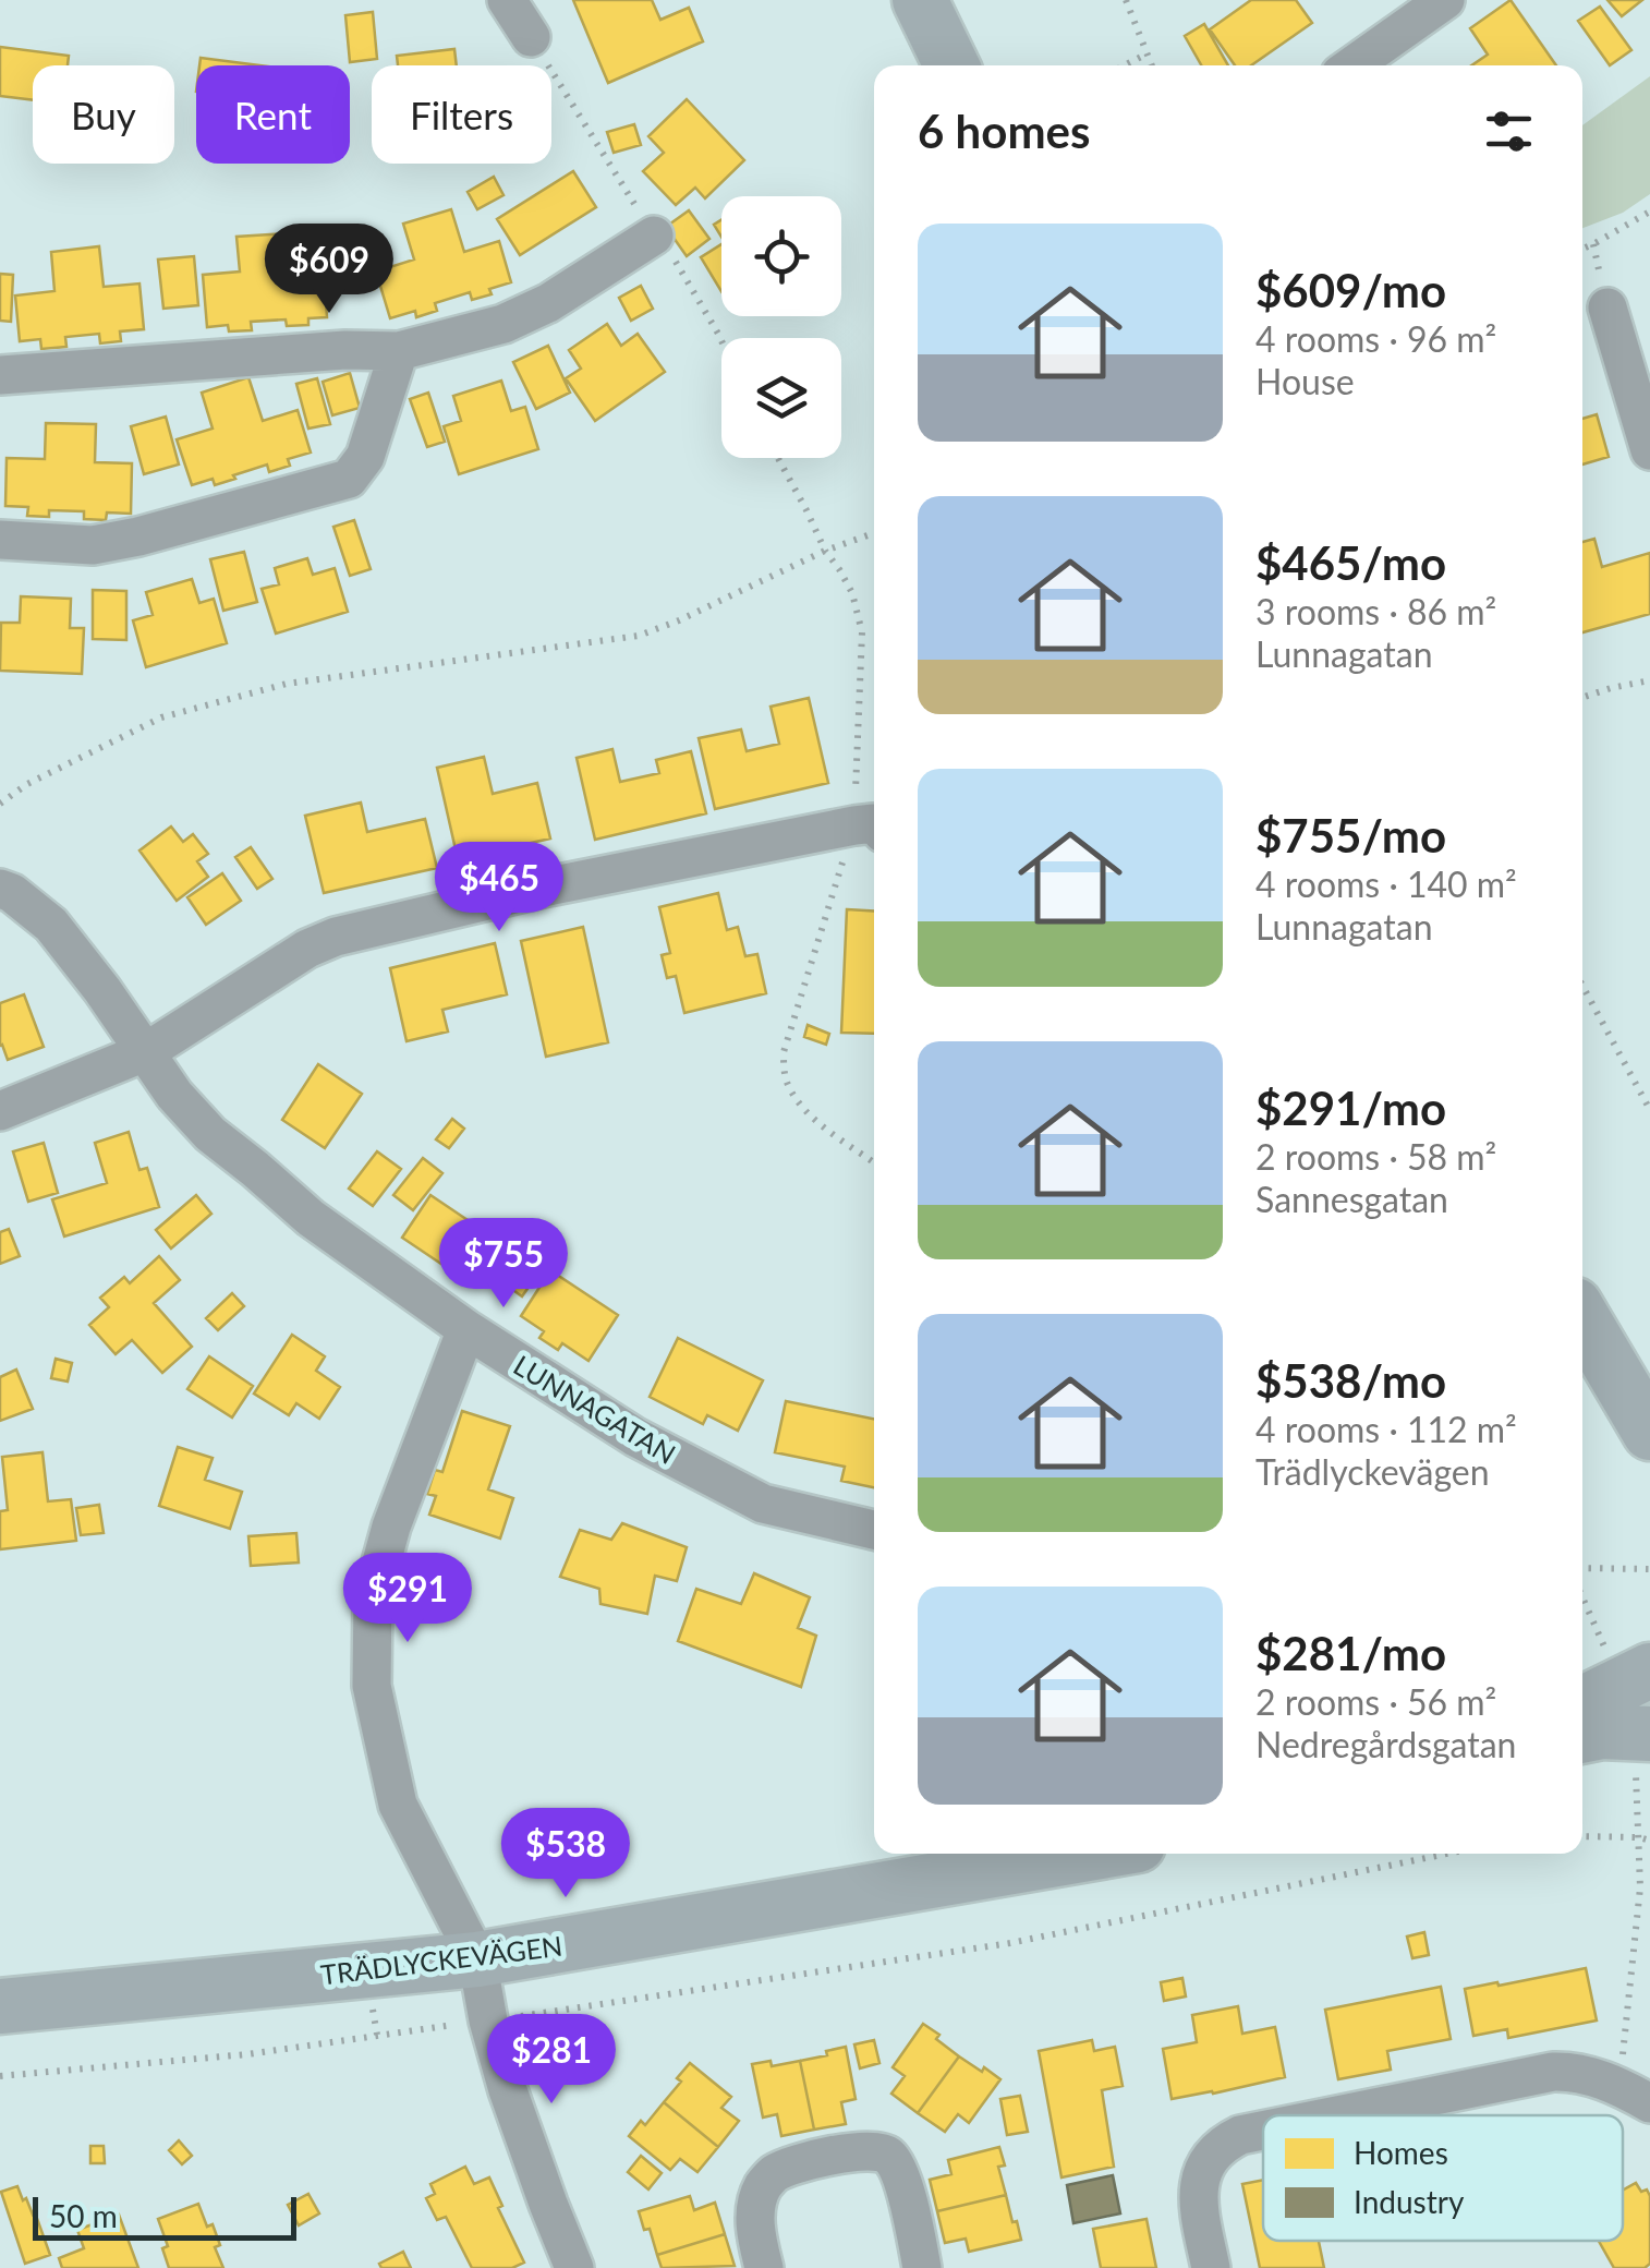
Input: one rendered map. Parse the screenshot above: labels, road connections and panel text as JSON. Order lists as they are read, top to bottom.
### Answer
{
  "streets": {
    "street": ["LUNNAGATAN", "TRÄDLYCKEVÄGEN"]
  },
  "legend": ["Homes", "Industry"],
  "scale_bar": "50 m",
  "page": {
    "chip": ["Buy", "Rent", "Filters"],
    "heading": "6 homes",
    "list": [
      {
        "name": "$609/mo",
        "note": "4 rooms · 96 m² · House"
      },
      {
        "name": "$465/mo",
        "note": "3 rooms · 86 m² · Lunnagatan"
      },
      {
        "name": "$755/mo",
        "note": "4 rooms · 140 m² · Lunnagatan"
      },
      {
        "name": "$291/mo",
        "note": "2 rooms · 58 m² · Sannesgatan"
      },
      {
        "name": "$538/mo",
        "note": "4 rooms · 112 m² · Trädlyckevägen"
      },
      {
        "name": "$281/mo",
        "note": "2 rooms · 56 m² · Nedregårdsgatan"
      }
    ],
    "price": [
      "$609",
      "$465",
      "$755",
      "$291",
      "$538",
      "$281"
    ],
    "scale": "50 m"
  }
}
